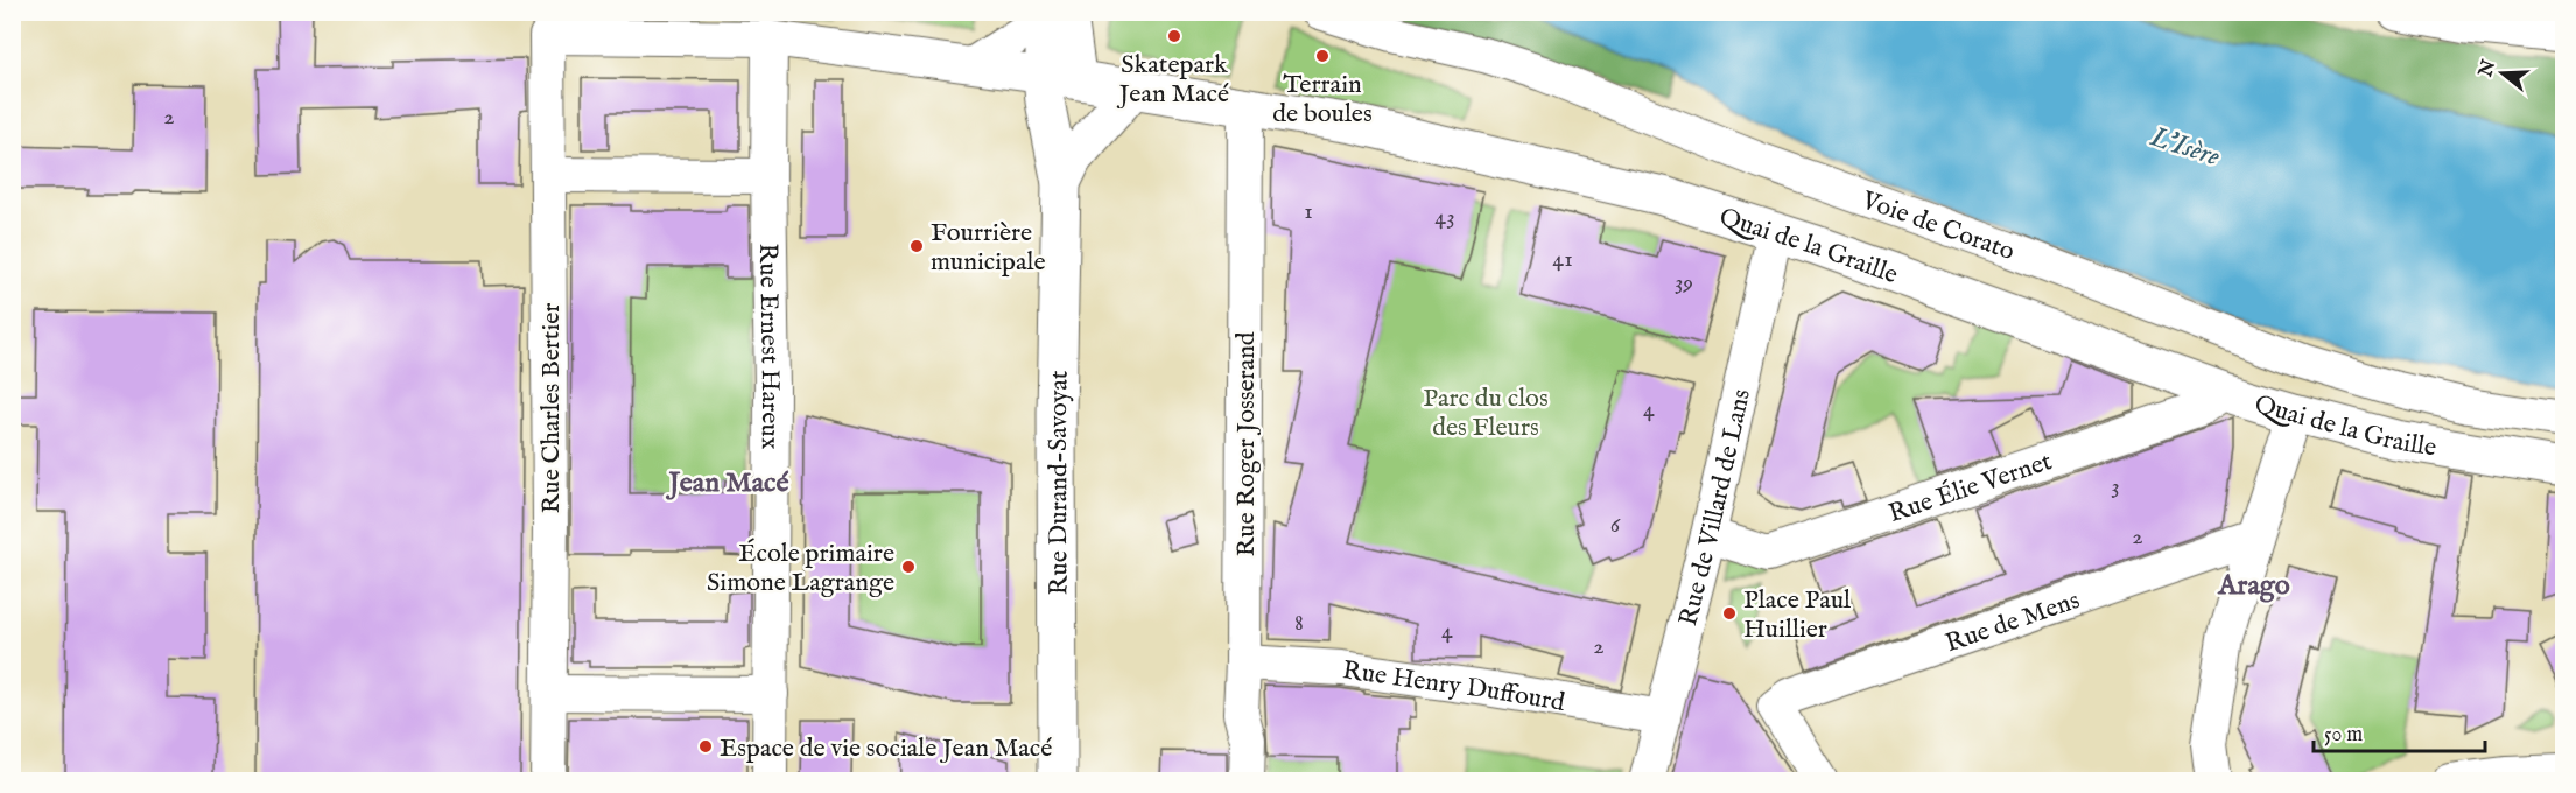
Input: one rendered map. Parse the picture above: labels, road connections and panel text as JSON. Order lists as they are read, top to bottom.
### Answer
{
  "streets": {
    "main road": ["Quai de la Graille", "Rue Durand-Savoyat"],
    "street": [
      "Voie de Corato",
      "Rue Ernest Hareux",
      "Rue Charles Bertier",
      "Rue Roger Josserand",
      "Rue Élie Vernet",
      "Rue de Villard de Lans",
      "Rue de Mens",
      "Rue Henry Duffourd"
    ]
  },
  "crossings": [
    ["Quai de la Graille", "Rue Roger Josserand"],
    ["Quai de la Graille", "Rue Durand-Savoyat"],
    ["Quai de la Graille", "Rue Élie Vernet"],
    ["Quai de la Graille", "Rue de Villard de Lans"],
    ["Rue Ernest Hareux", "Rue Charles Bertier"],
    ["Rue Roger Josserand", "Rue Henry Duffourd"],
    ["Rue Élie Vernet", "Rue de Villard de Lans"],
    ["Rue de Villard de Lans", "Rue Henry Duffourd"]
  ],
  "districts": ["Jean Macé", "Arago"],
  "water": ["L'Isère"],
  "parks": ["Parc du clos des Fleurs"],
  "places": [
    "Skatepark Jean Macé",
    "Terrain de boules",
    "Fourrière municipale",
    "École primaire Simone Lagrange",
    "Place Paul Huillier",
    "Espace de vie sociale Jean Macé"
  ],
  "house_numbers": [
    "2",
    "1",
    "43",
    "41",
    "39",
    "4",
    "3",
    "6",
    "2",
    "8",
    "4",
    "2"
  ],
  "scale_bar": "50 m",
  "north": "left"
}
